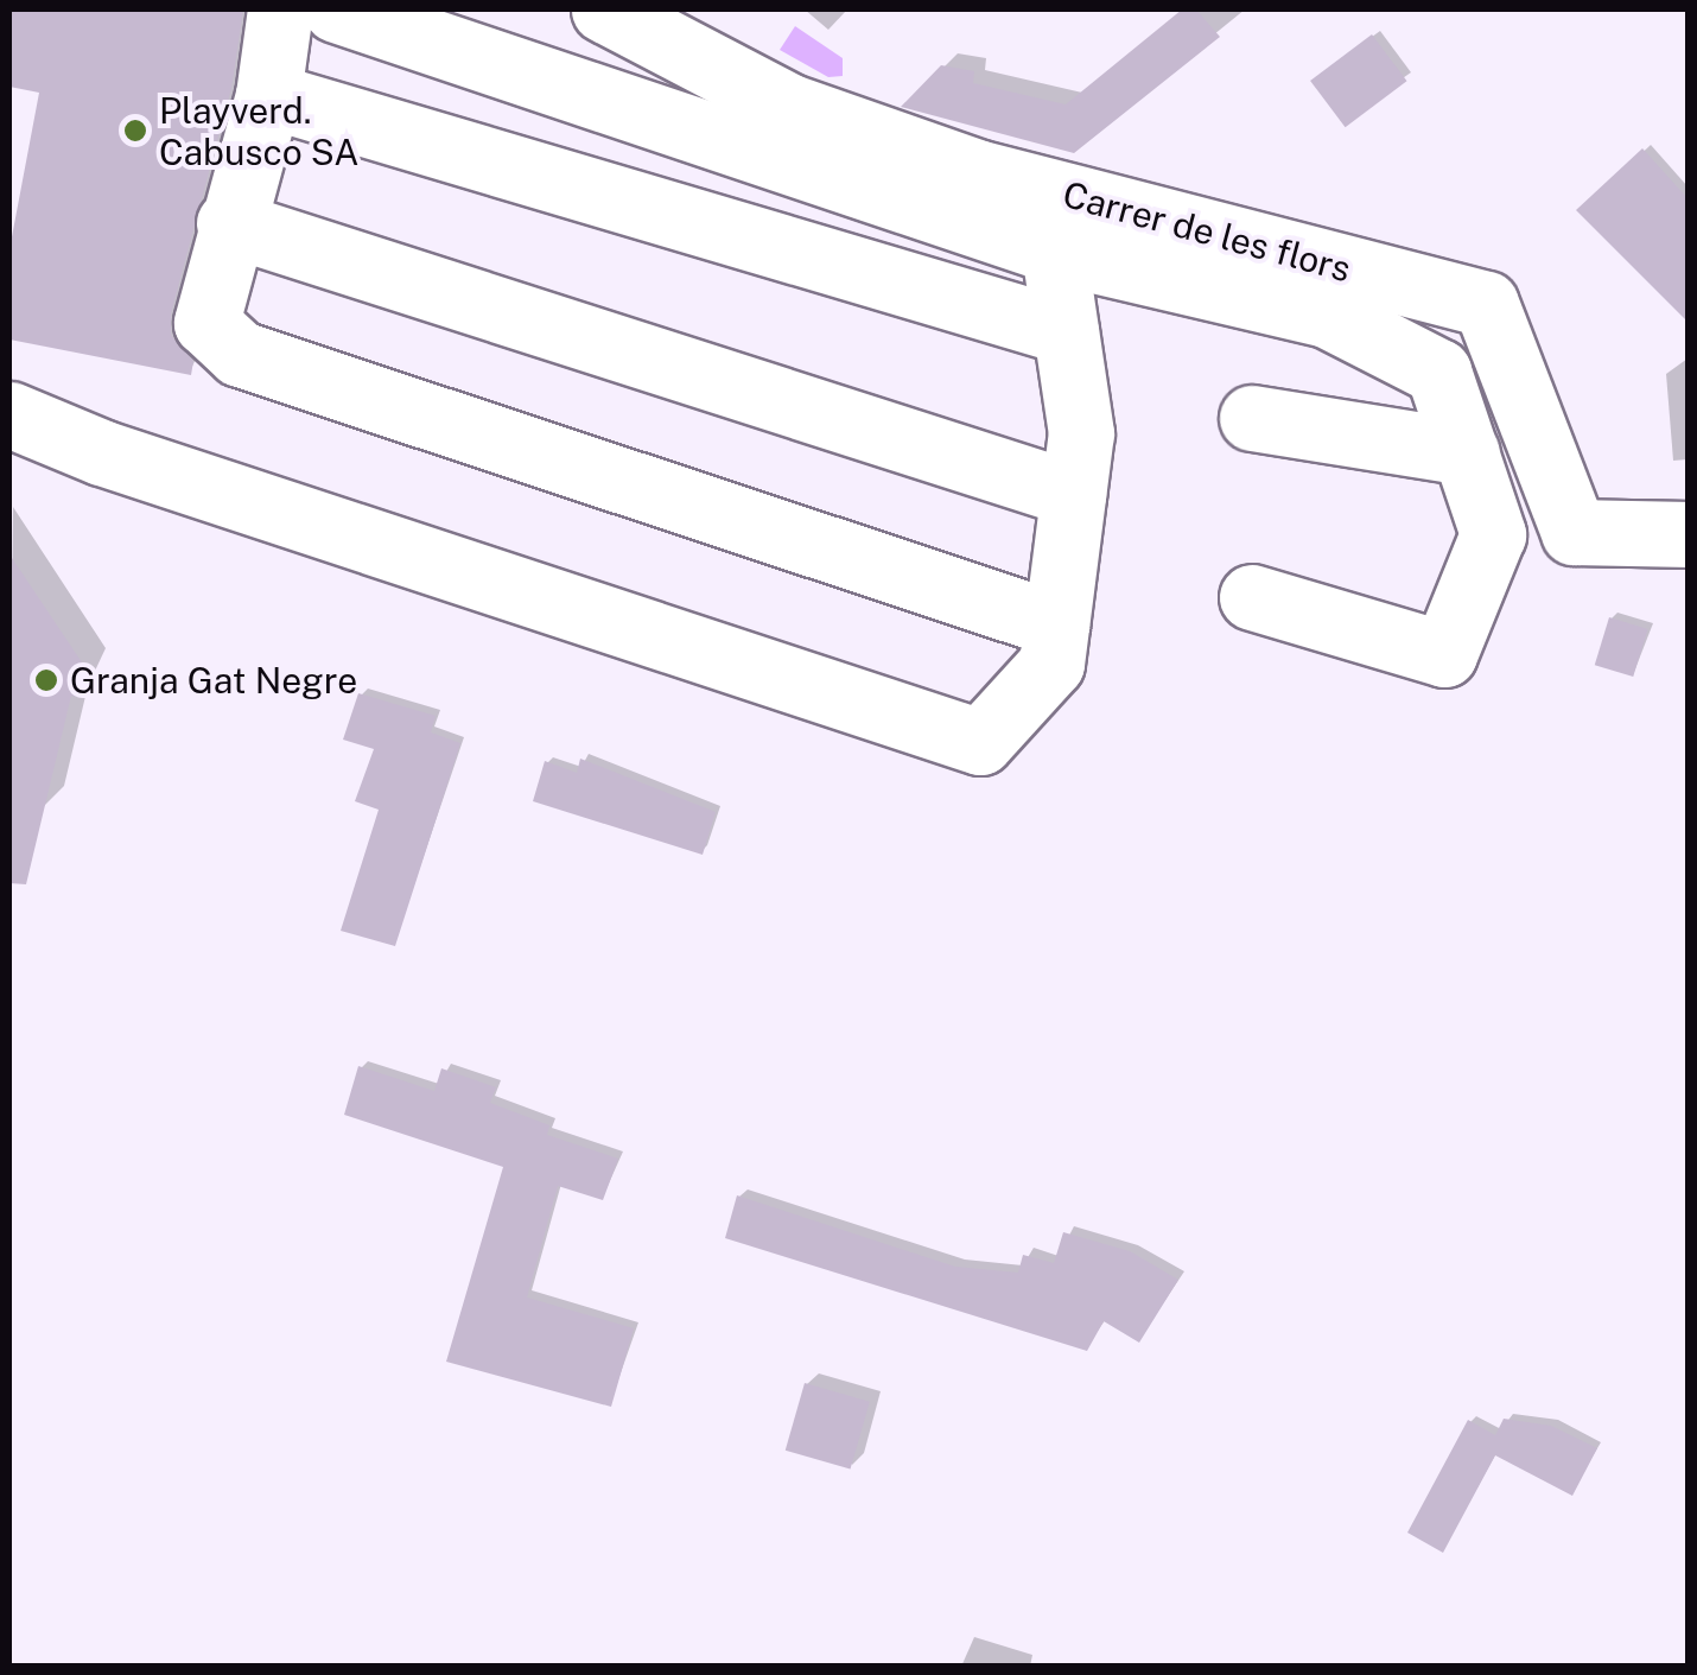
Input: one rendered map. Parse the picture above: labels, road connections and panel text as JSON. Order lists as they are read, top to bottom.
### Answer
{
  "streets": {
    "street": ["Carrer de les flors"]
  },
  "places": ["Playverd. Cabusco SA", "Granja Gat Negre"]
}
